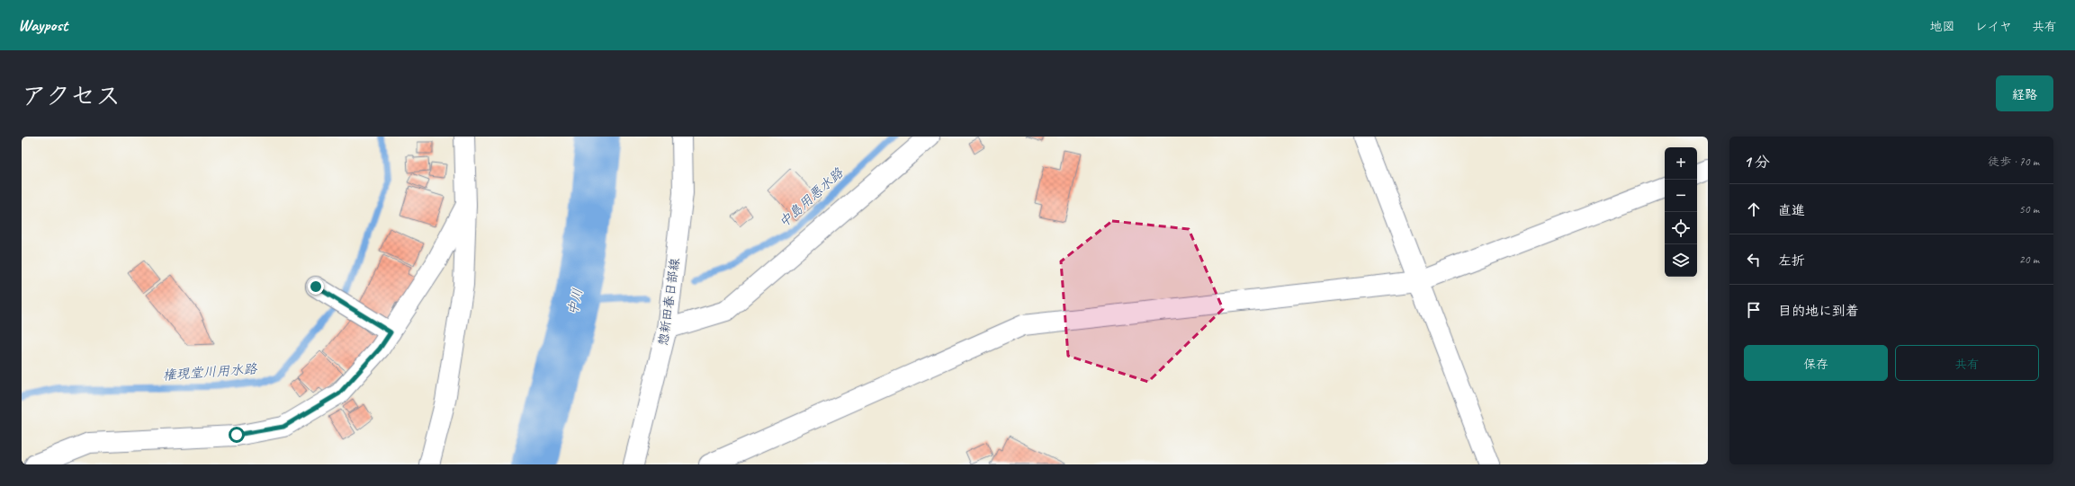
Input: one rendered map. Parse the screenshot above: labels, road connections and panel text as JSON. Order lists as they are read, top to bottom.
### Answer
{
  "streets": {
    "street": ["惣新田春日部線"]
  },
  "water": ["中島用悪水路", "中川", "権現堂川用水路"],
  "page": {
    "header": "Waypost",
    "nav": ["地図", "レイヤ", "共有"],
    "title": "アクセス",
    "buttons": [
      "経路",
      ["保存", "共有"]
    ],
    "heading": ["1 分", "徒歩 · 70 m"],
    "map_buttons": ["+", "−"],
    "list": [
      ["直進", "50 m"],
      ["左折", "20 m"],
      "目的地に到着"
    ]
  }
}
